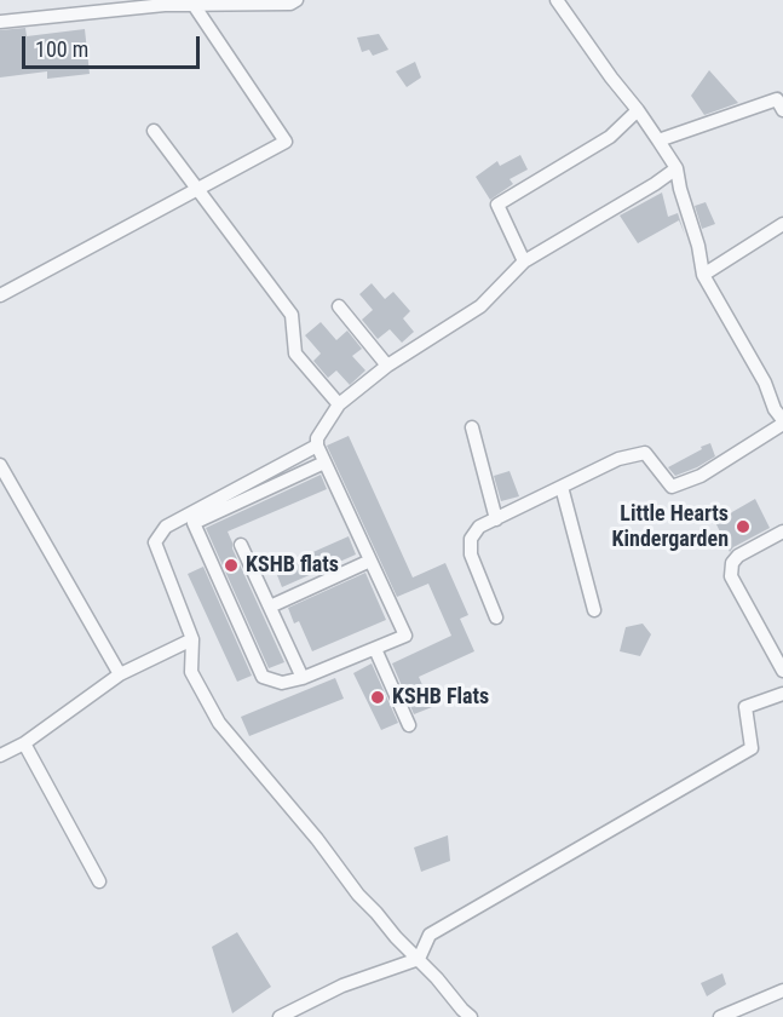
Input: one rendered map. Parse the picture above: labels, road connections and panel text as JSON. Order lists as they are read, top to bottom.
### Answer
{
  "places": ["Little Hearts Kindergarden", "KSHB flats", "KSHB Flats"],
  "scale_bar": "100 m"
}
